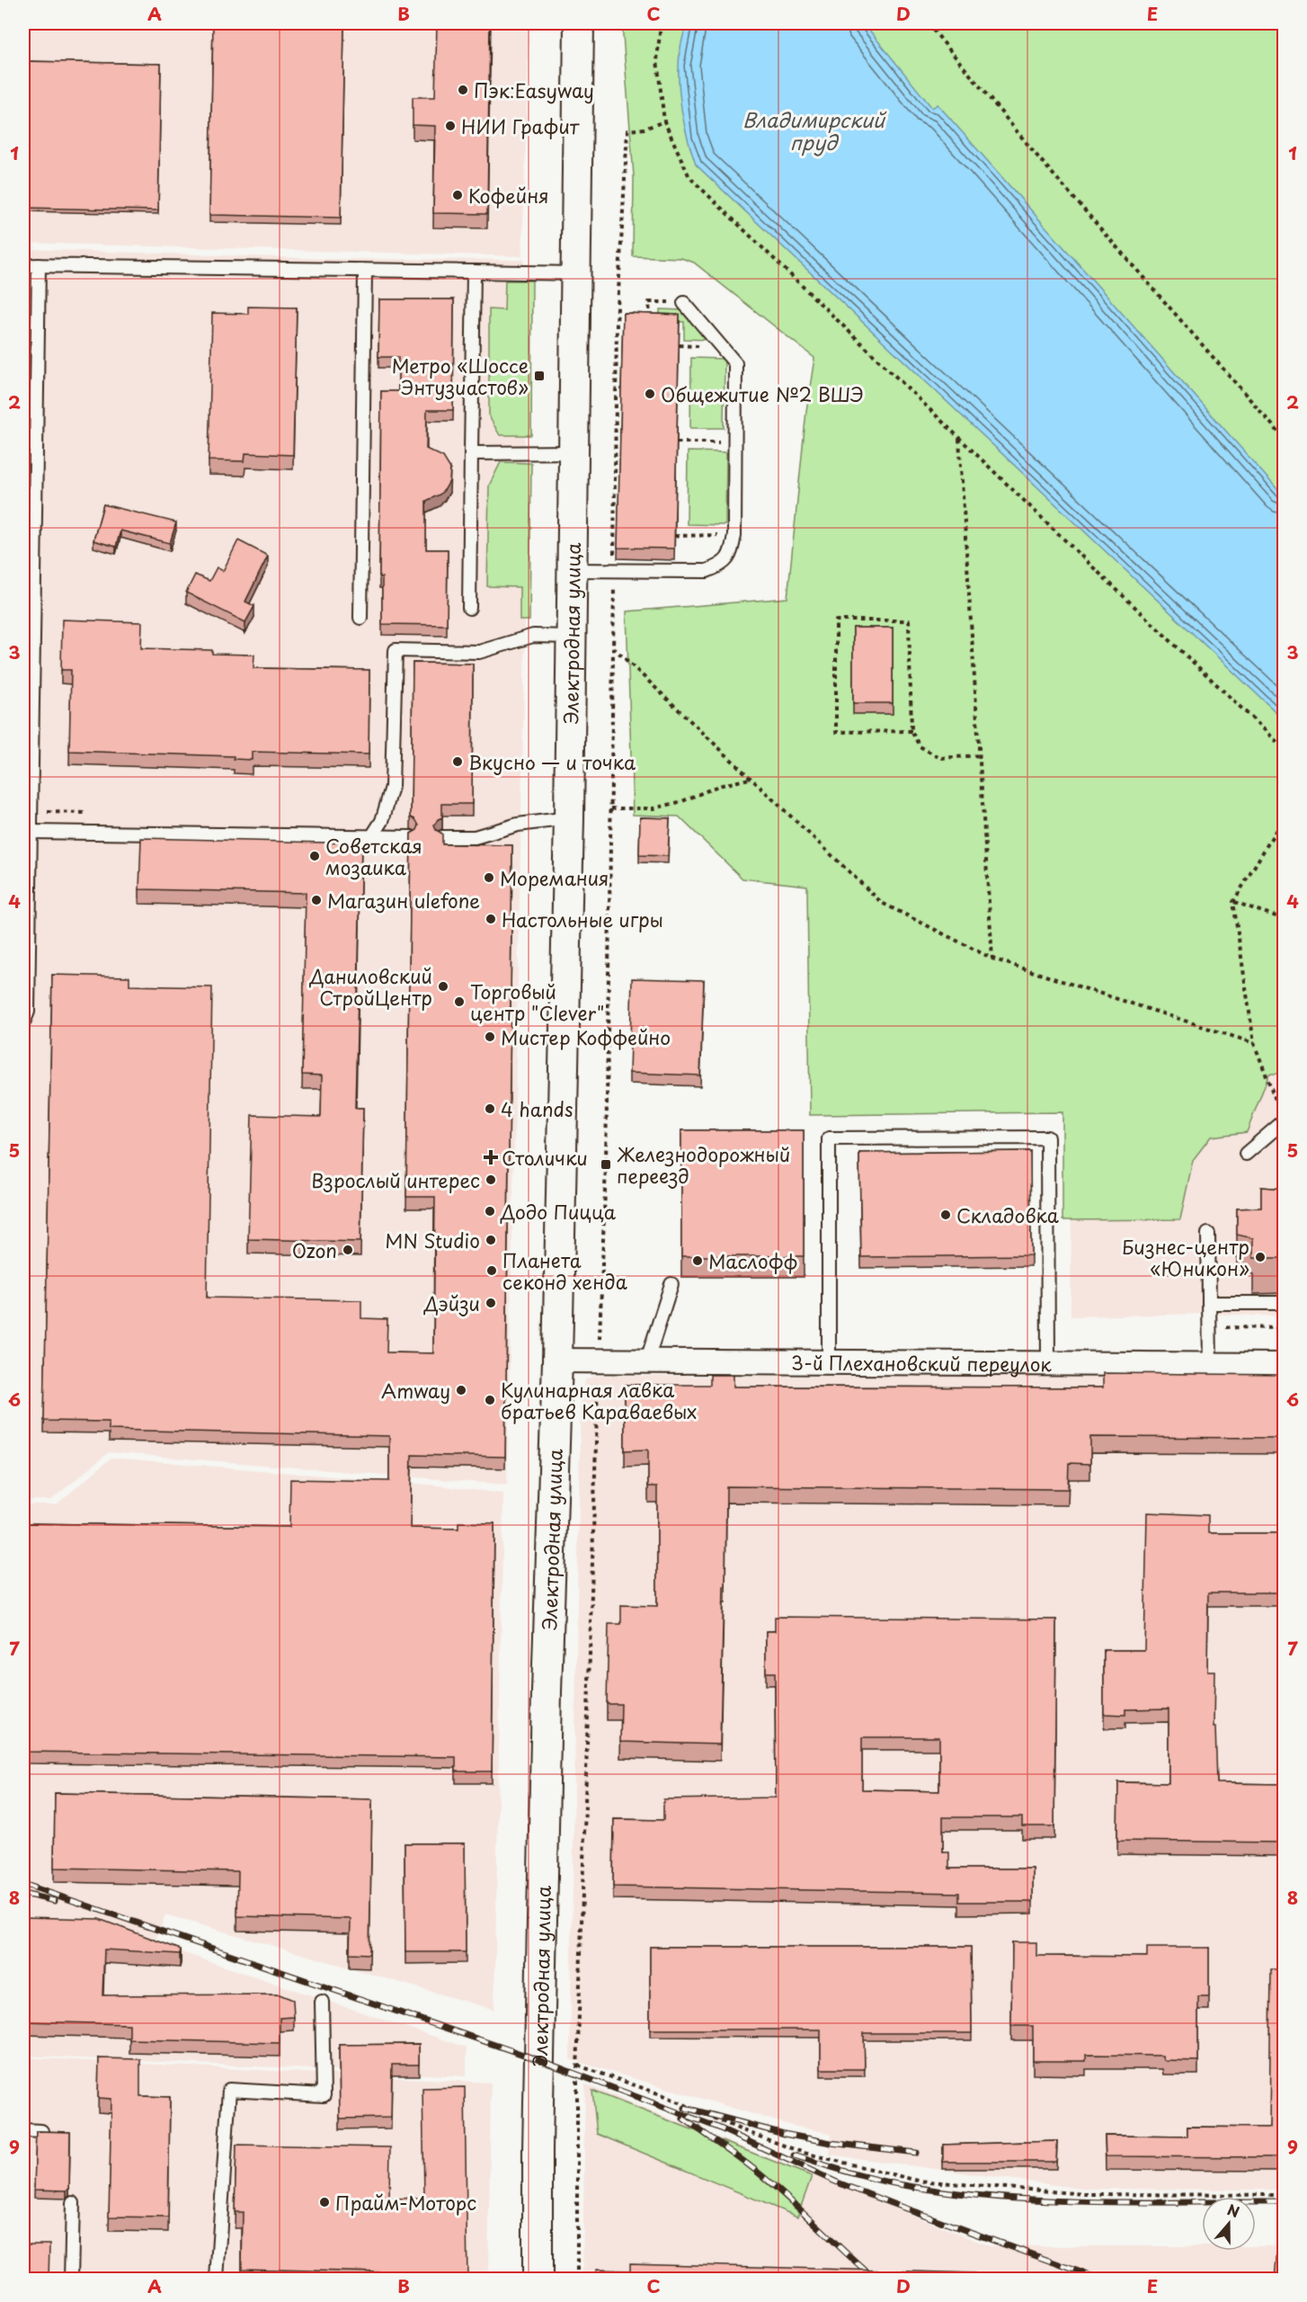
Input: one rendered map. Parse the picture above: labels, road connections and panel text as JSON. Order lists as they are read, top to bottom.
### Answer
{
  "streets": {
    "street": ["Электродная улица", "3-й Плехановский переулок"]
  },
  "crossings": [
    ["Электродная улица", "3-й Плехановский переулок"]
  ],
  "water": ["Владимирский пруд"],
  "places": {
    "other": [
      "Пэк:Easyway",
      "НИИ Графит",
      "Кофейня",
      "Общежитие №2 ВШЭ",
      "Вкусно — и точка",
      "Советская мозаика",
      "Моремания",
      "Магазин ulefone",
      "Настольные игры",
      "Даниловский СтройЦентр",
      "Торговый центр \"Clever\"",
      "Мистер Коффейно",
      "4 hands",
      "Взрослый интерес",
      "Додо Пицца",
      "Складовка",
      "MN Studio",
      "Ozon",
      "Бизнес-центр «Юникон»",
      "Маслофф",
      "Планета секонд хенда",
      "Дэйзи",
      "Amway",
      "Кулинарная лавка братьев Караваевых",
      "Прайм-Моторс"
    ],
    "transit": ["Метро «Шоссе Энтузиастов»", "Железнодорожный переезд"],
    "health": ["Столички"]
  },
  "north": "top",
  "grid": {
    "columns": [
      "A",
      "B",
      "C",
      "D",
      "E"
    ],
    "rows": [
      "1",
      "2",
      "3",
      "4",
      "5",
      "6",
      "7",
      "8",
      "9"
    ]
  }
}
